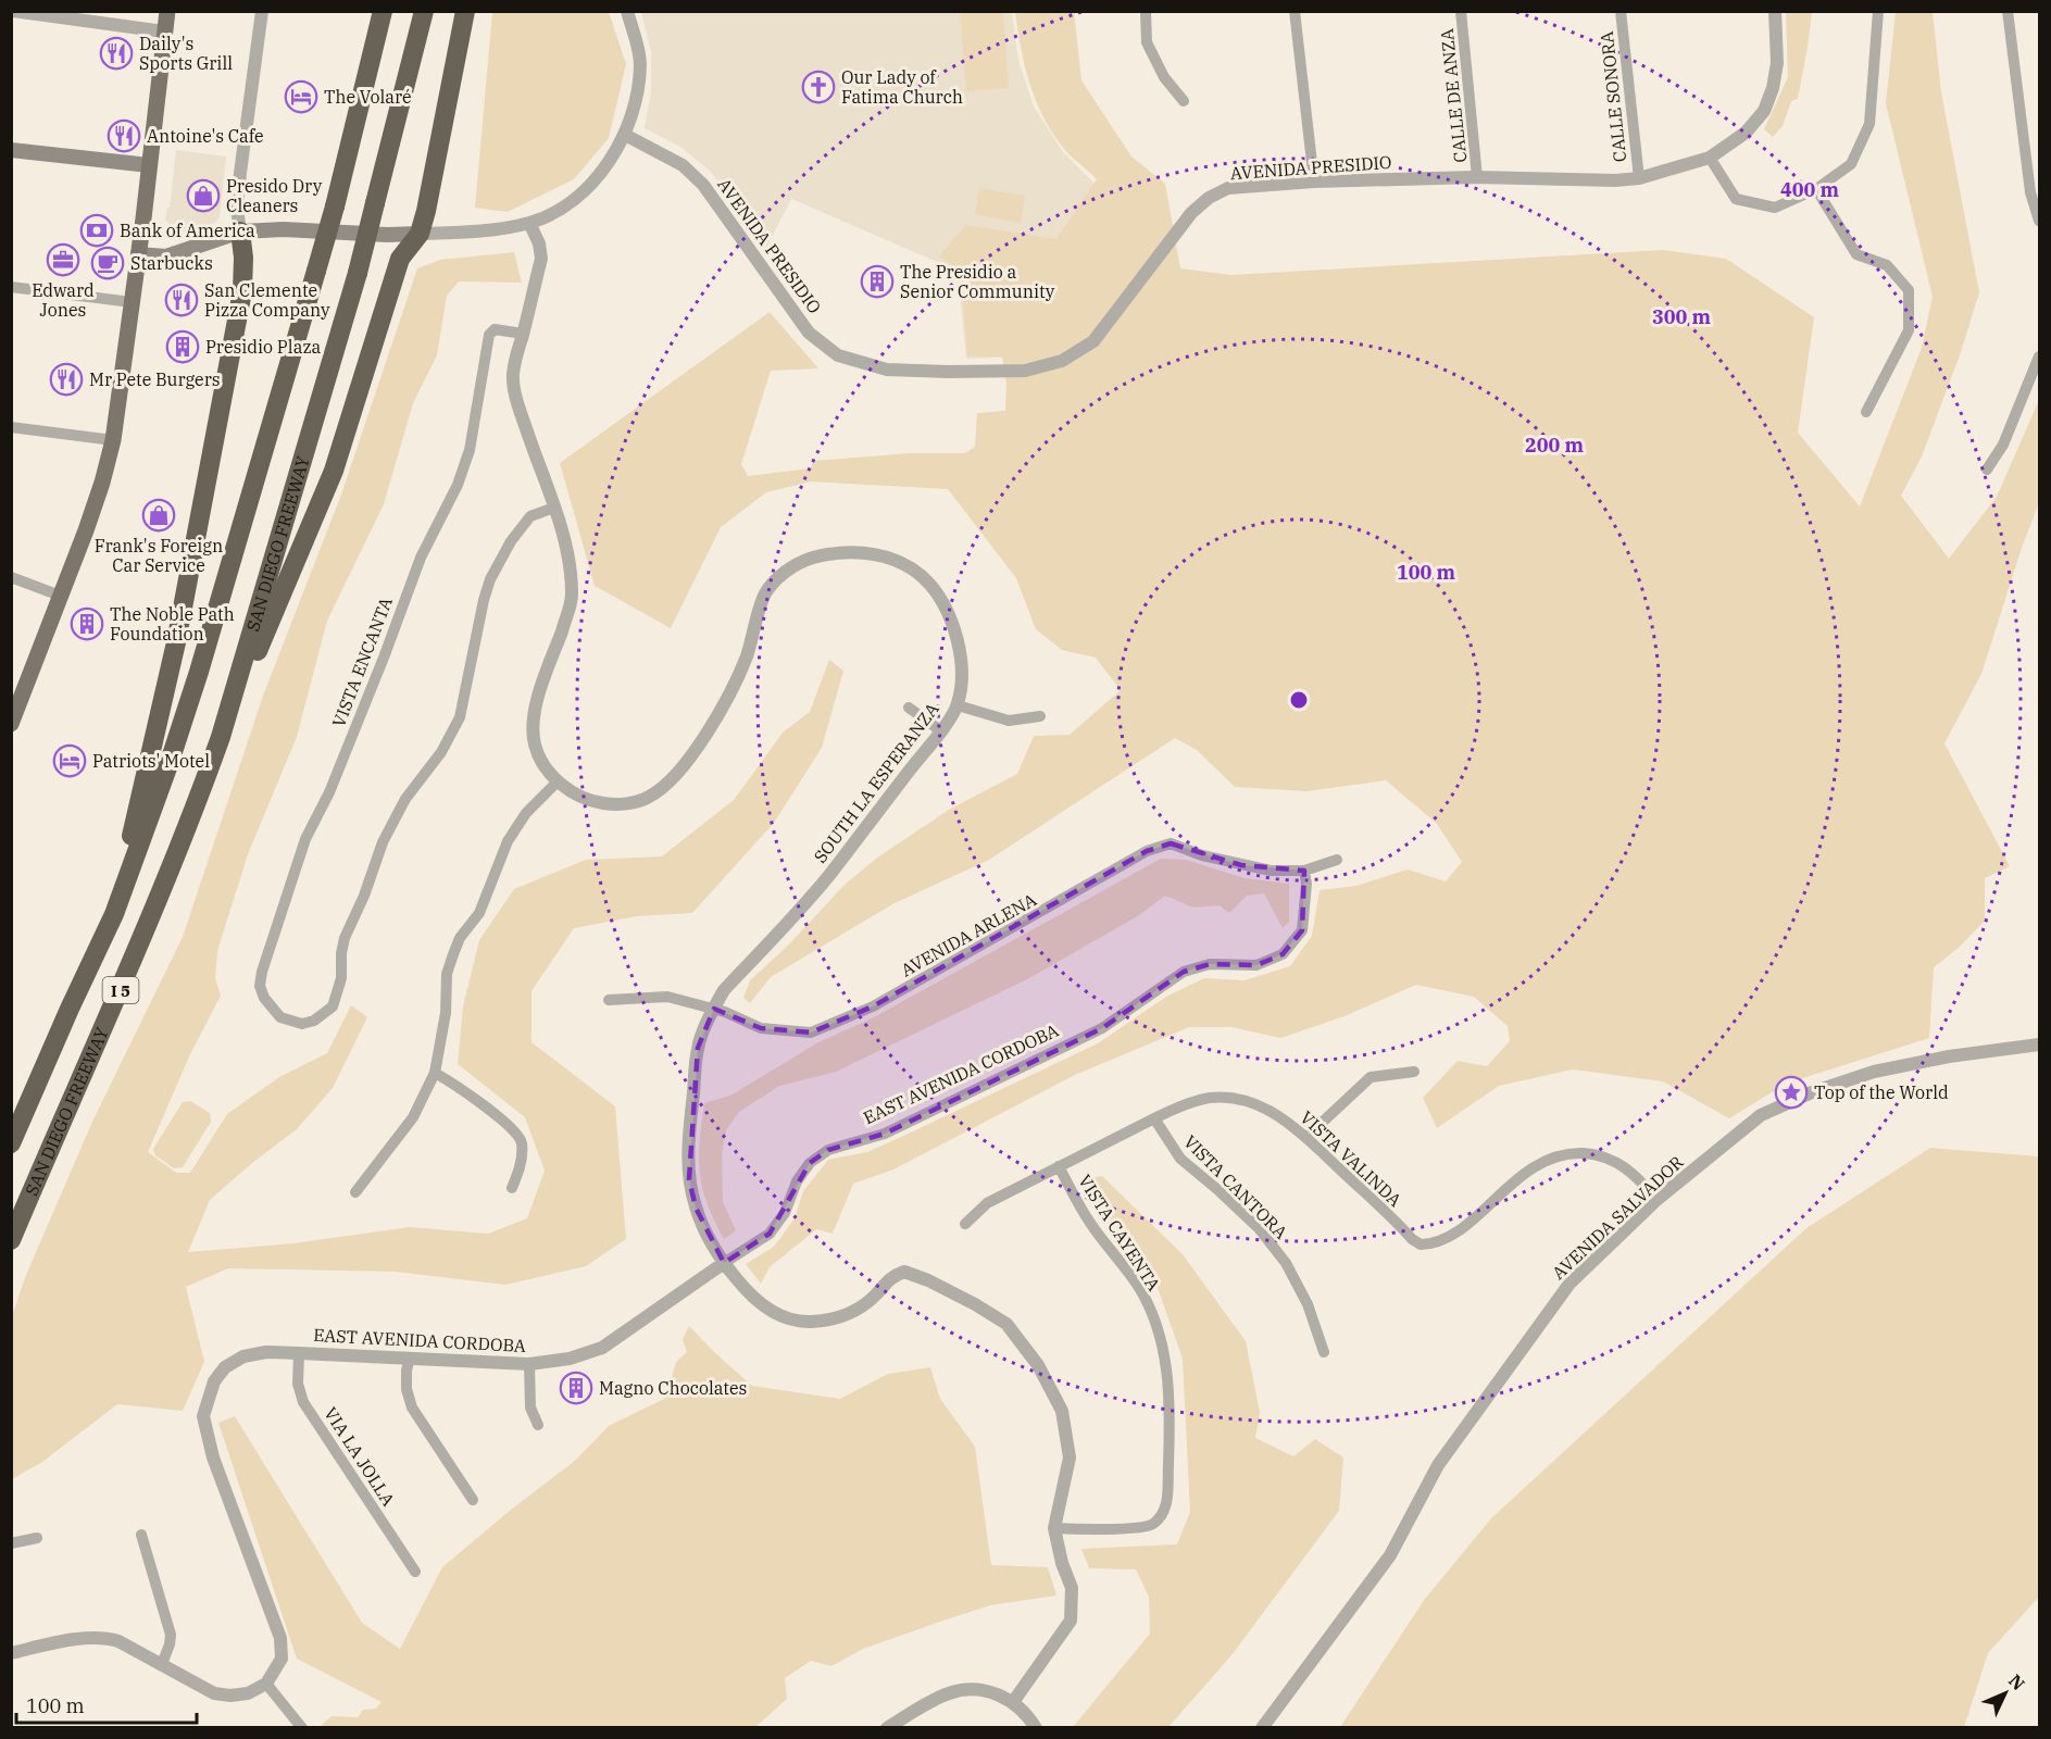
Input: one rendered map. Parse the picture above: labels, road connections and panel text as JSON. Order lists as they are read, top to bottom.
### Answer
{
  "streets": {
    "highway": ["SAN DIEGO FREEWAY", "I 5"],
    "street": [
      "CALLE DE ANZA",
      "CALLE SONORA",
      "AVENIDA PRESIDIO",
      "VISTA ENCANTA",
      "SOUTH LA ESPERANZA",
      "AVENIDA ARLENA",
      "EAST AVENIDA CORDOBA",
      "VISTA VALINDA",
      "VISTA CANTORA",
      "AVENIDA SALVADOR",
      "VISTA CAYENTA",
      "VIA LA JOLLA"
    ]
  },
  "crossings": [
    ["CALLE DE ANZA", "AVENIDA PRESIDIO"],
    ["CALLE SONORA", "AVENIDA PRESIDIO"],
    ["VISTA ENCANTA", "SOUTH LA ESPERANZA"],
    ["SOUTH LA ESPERANZA", "AVENIDA ARLENA"],
    ["SOUTH LA ESPERANZA", "EAST AVENIDA CORDOBA"],
    ["SOUTH LA ESPERANZA", "VISTA CAYENTA"],
    ["AVENIDA ARLENA", "EAST AVENIDA CORDOBA"],
    ["EAST AVENIDA CORDOBA", "VIA LA JOLLA"],
    ["VISTA VALINDA", "VISTA CANTORA"],
    ["VISTA VALINDA", "AVENIDA SALVADOR"],
    ["VISTA VALINDA", "VISTA CAYENTA"]
  ],
  "places": {
    "restaurant": [
      "Daily's Sports Grill",
      "Antoine's Cafe",
      "San Clemente Pizza Company",
      "Mr Pete Burgers"
    ],
    "church": ["Our Lady of Fatima Church"],
    "hotel": ["The Volaré", "Patriots' Motel"],
    "shop": ["Presido Dry Cleaners", "Frank's Foreign Car Service"],
    "bank": ["Bank of America"],
    "office": ["Edward Jones"],
    "cafe": ["Starbucks"],
    "building": [
      "The Presidio a Senior Community",
      "Presidio Plaza",
      "The Noble Path Foundation",
      "Magno Chocolates"
    ],
    "place": ["Top of the World"]
  },
  "scale_bar": "100 m",
  "north": "top right",
  "rings": [
    "400 m",
    "300 m",
    "200 m",
    "100 m"
  ]
}
